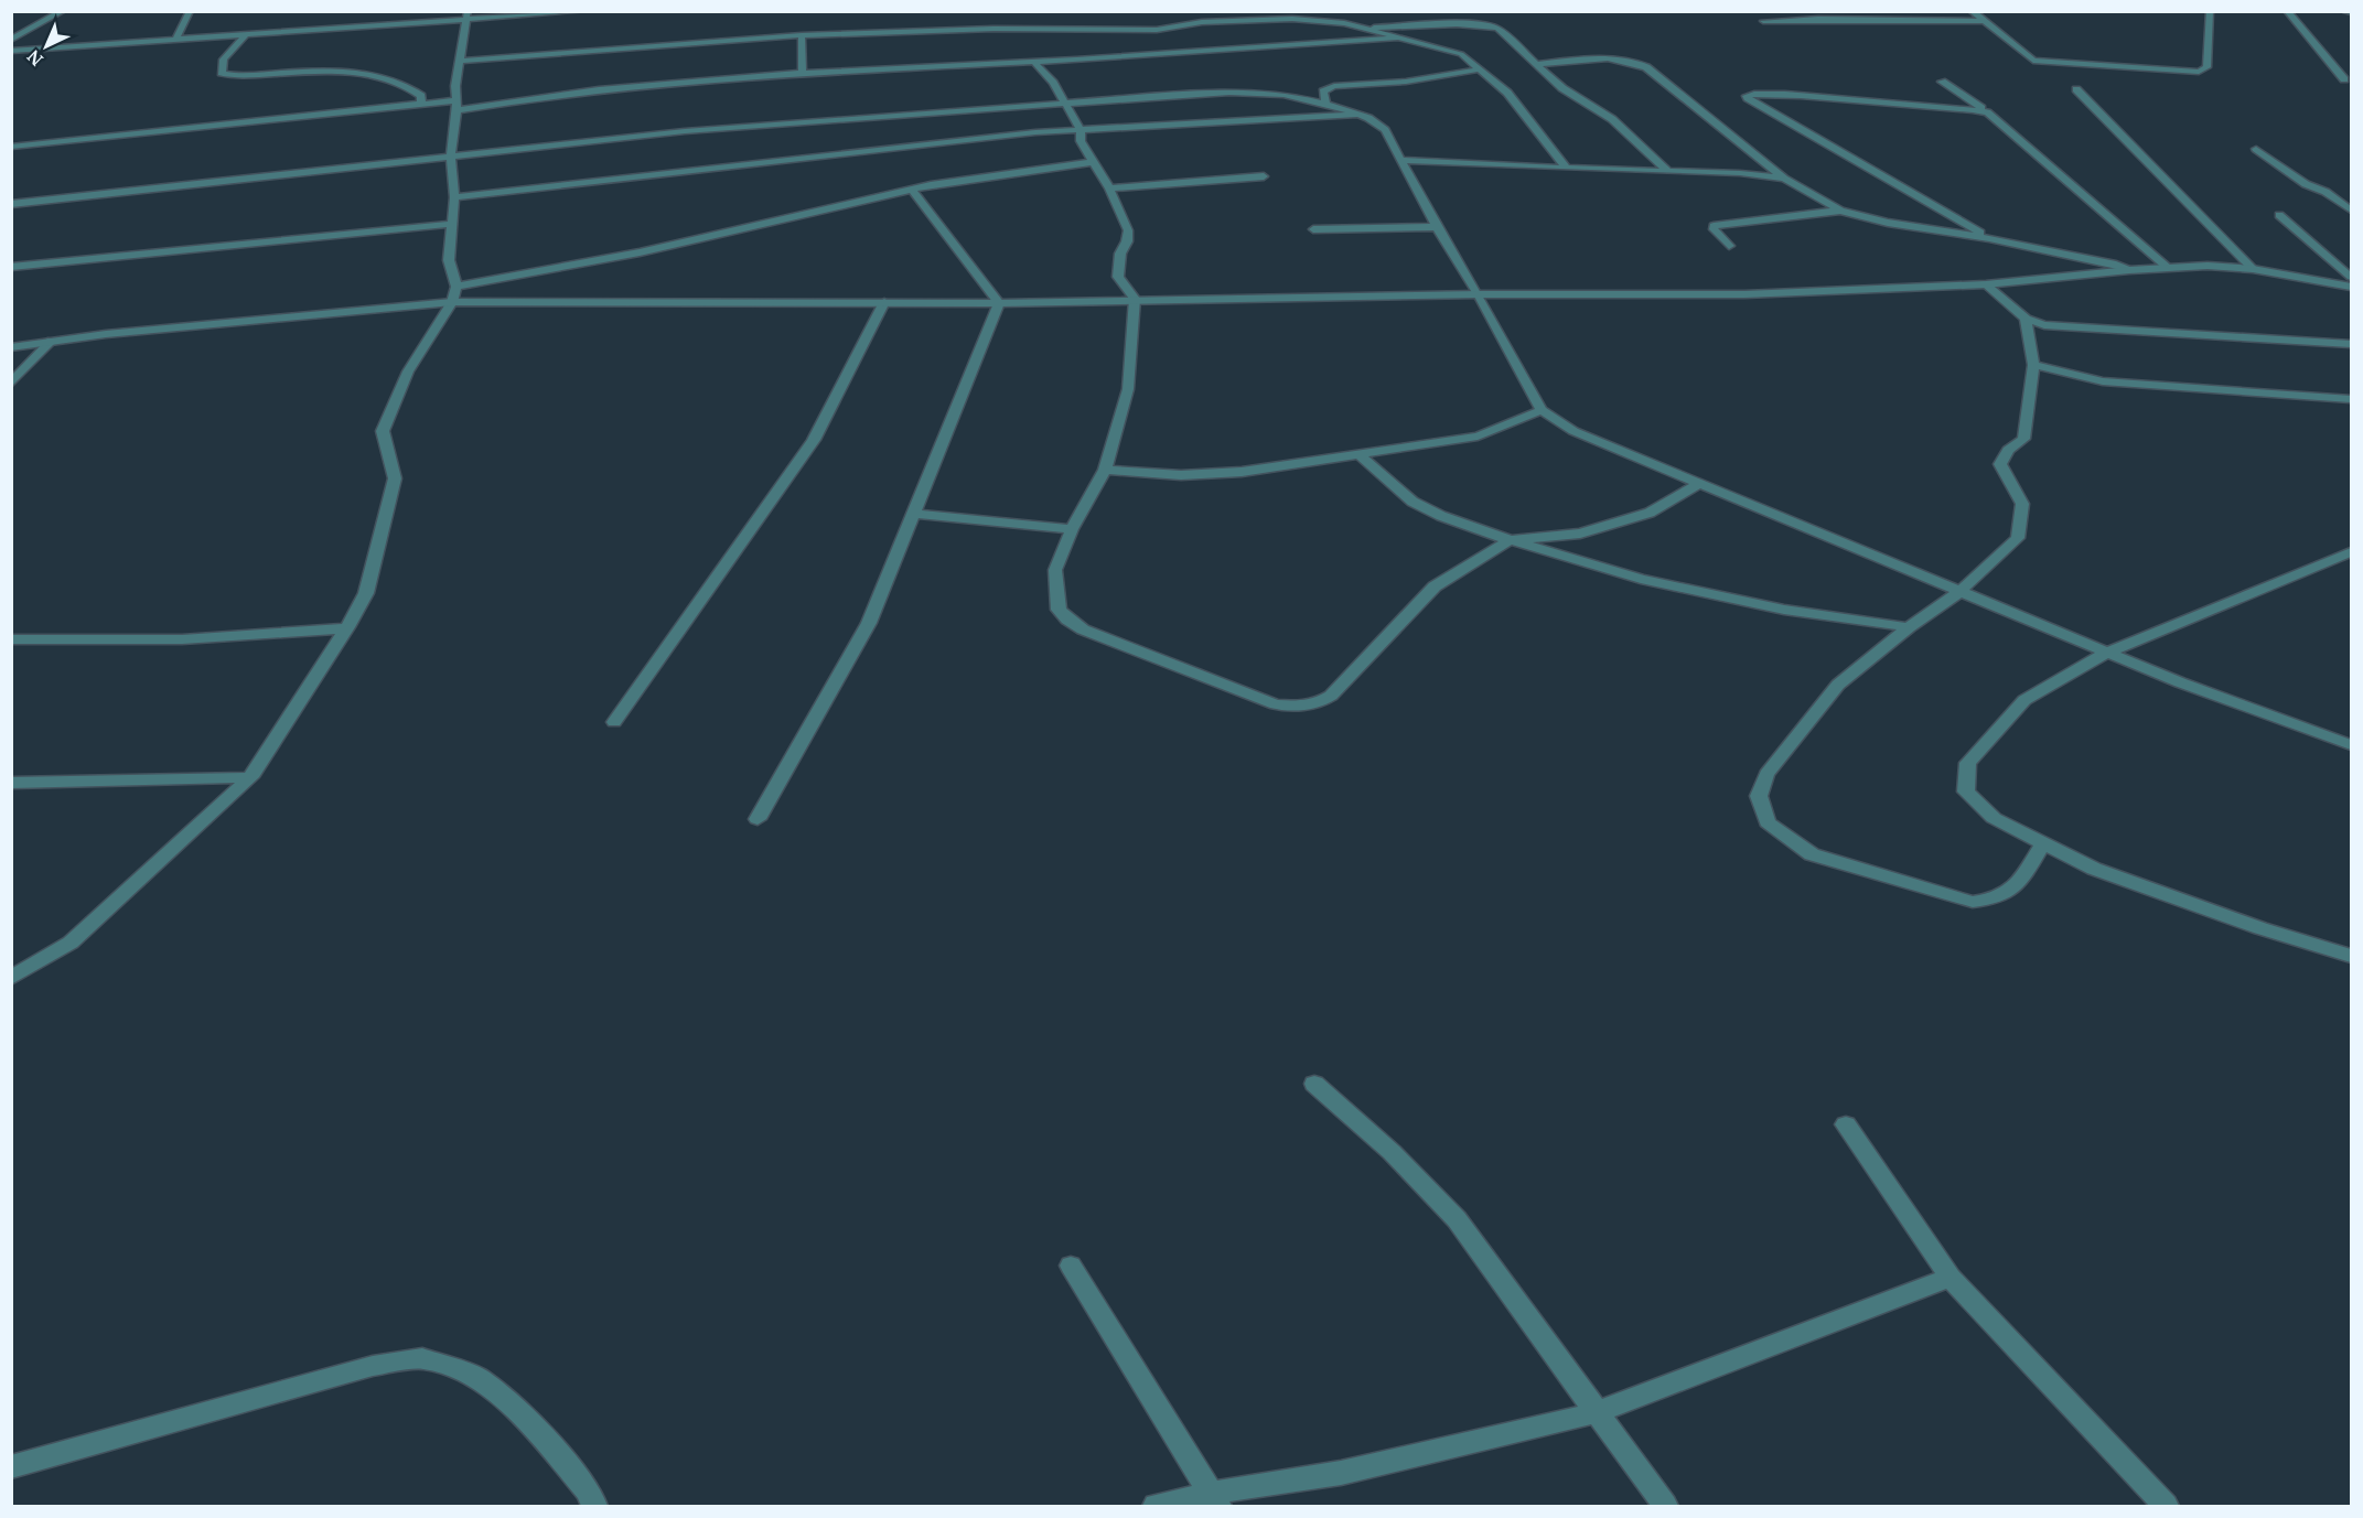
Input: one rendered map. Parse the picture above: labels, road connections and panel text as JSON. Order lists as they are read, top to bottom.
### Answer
{
  "north": "bottom left"
}
